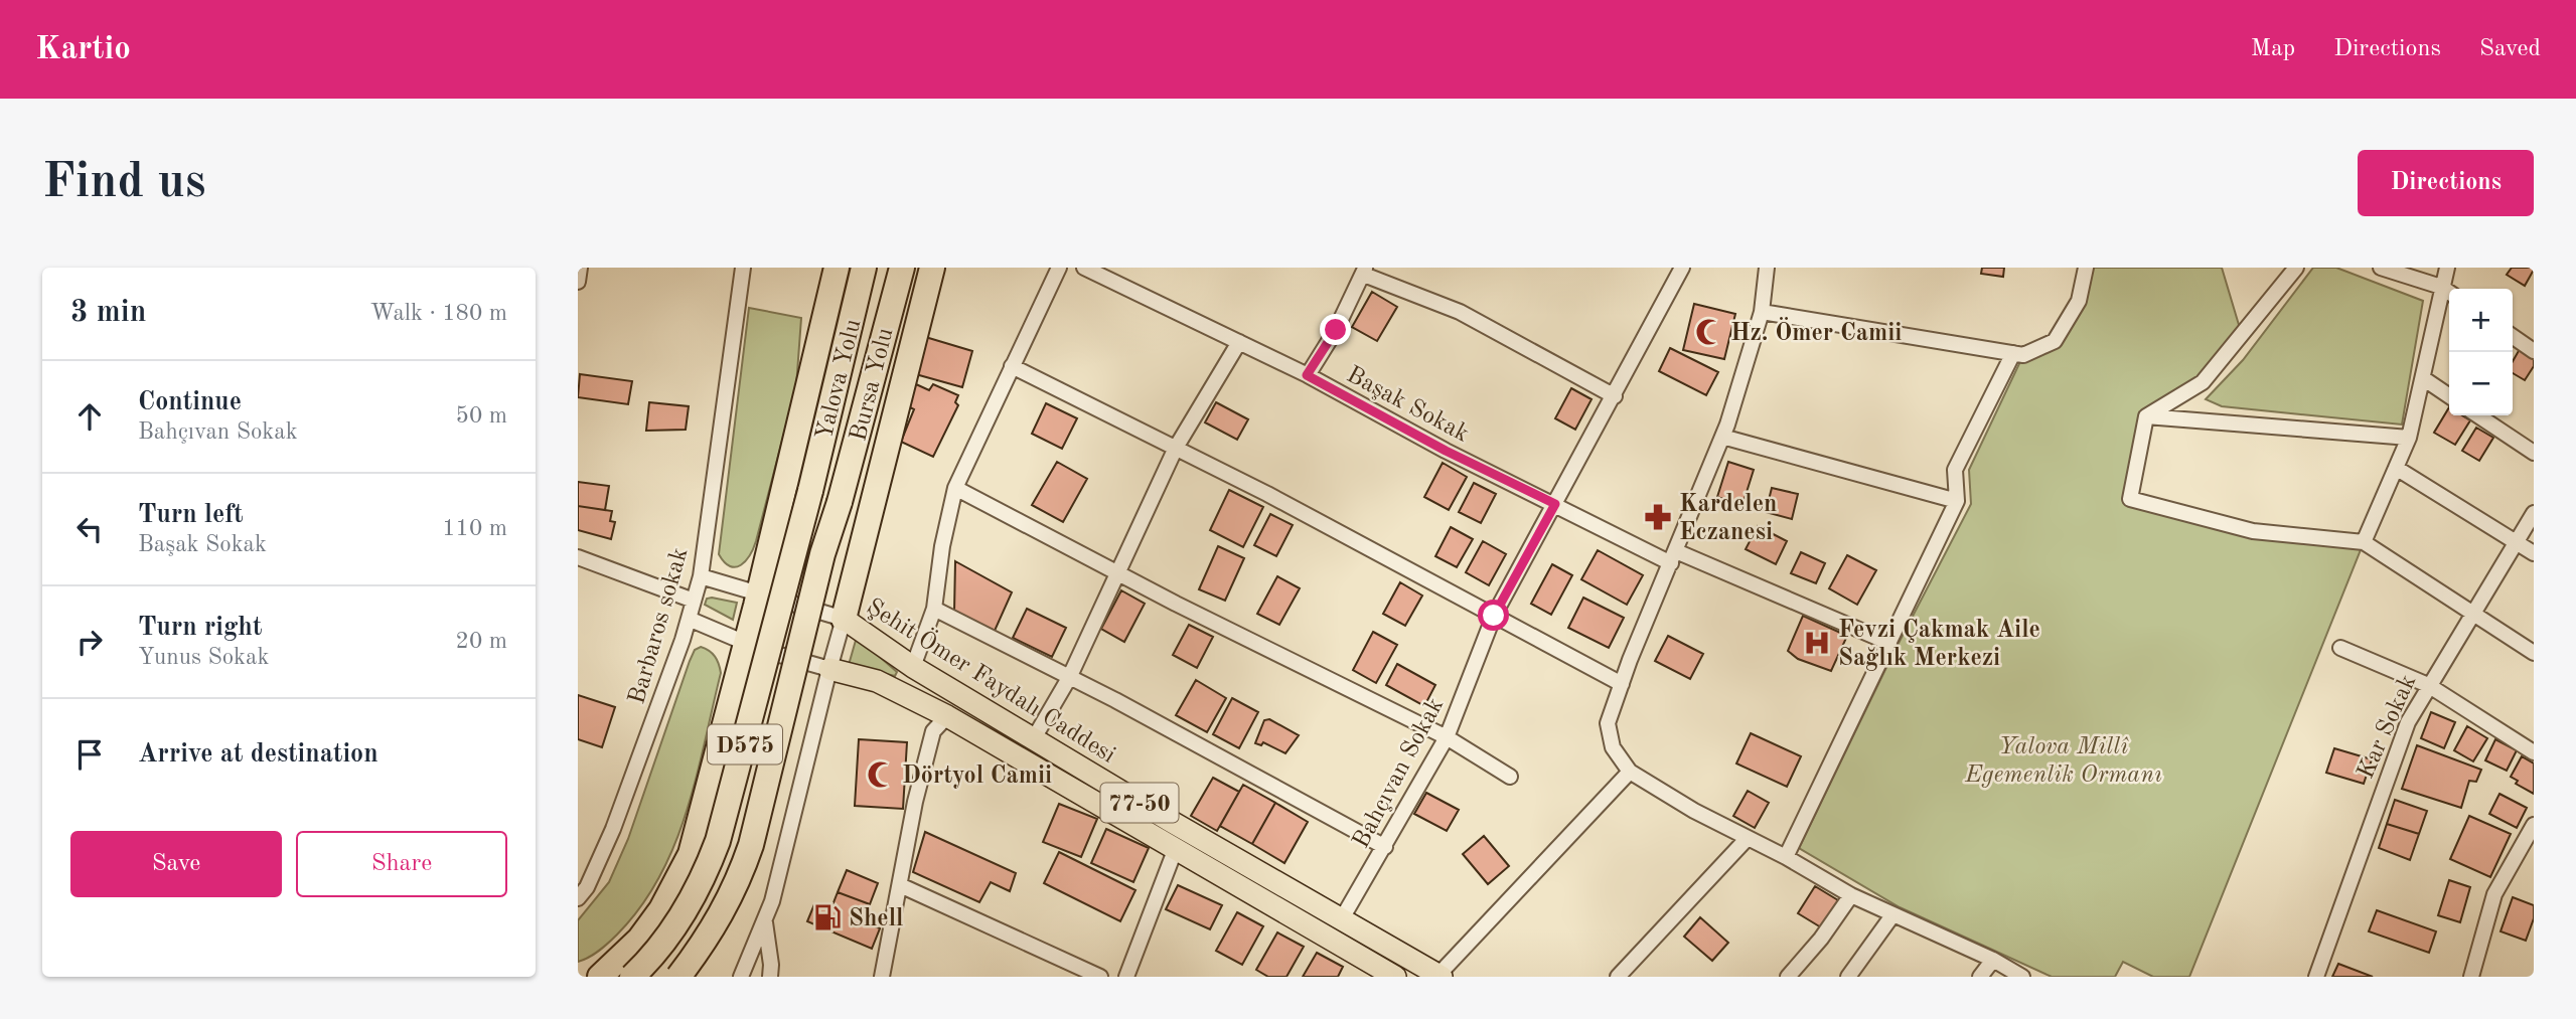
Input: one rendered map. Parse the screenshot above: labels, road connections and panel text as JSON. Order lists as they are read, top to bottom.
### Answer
{
  "streets": {
    "highway": ["Yalova Yolu", "Bursa Yolu", "D575"],
    "main road": ["Şehit Ömer Faydalı Caddesi", "77-50"],
    "street": [
      "Başak Sokak",
      "Barbaros sokak",
      "Kar Sokak",
      "Bahçıvan Sokak"
    ]
  },
  "crossings": [
    ["Başak Sokak", "Bahçıvan Sokak"],
    ["Şehit Ömer Faydalı Caddesi", "Bahçıvan Sokak"]
  ],
  "parks": ["Yalova Millî Egemenlik Ormanı"],
  "places": {
    "mosque": ["Hz. Ömer Camii", "Dörtyol Camii"],
    "pharmacy": ["Kardelen Eczanesi"],
    "hospital": ["Fevzi Çakmak Aile Sağlık Merkezi"],
    "fuel station": ["Shell"]
  },
  "page": {
    "header": "Kartio",
    "nav": ["Map", "Directions", "Saved"],
    "buttons": [
      "Directions",
      ["Save", "Share"]
    ],
    "title": "Find us",
    "heading": ["3 min", "Walk · 180 m"],
    "map_buttons": ["+", "−"],
    "list": [
      ["Continue", "Bahçıvan Sokak", "50 m"],
      ["Turn left", "Başak Sokak", "110 m"],
      ["Turn right", "Yunus Sokak", "20 m"],
      "Arrive at destination"
    ]
  }
}
